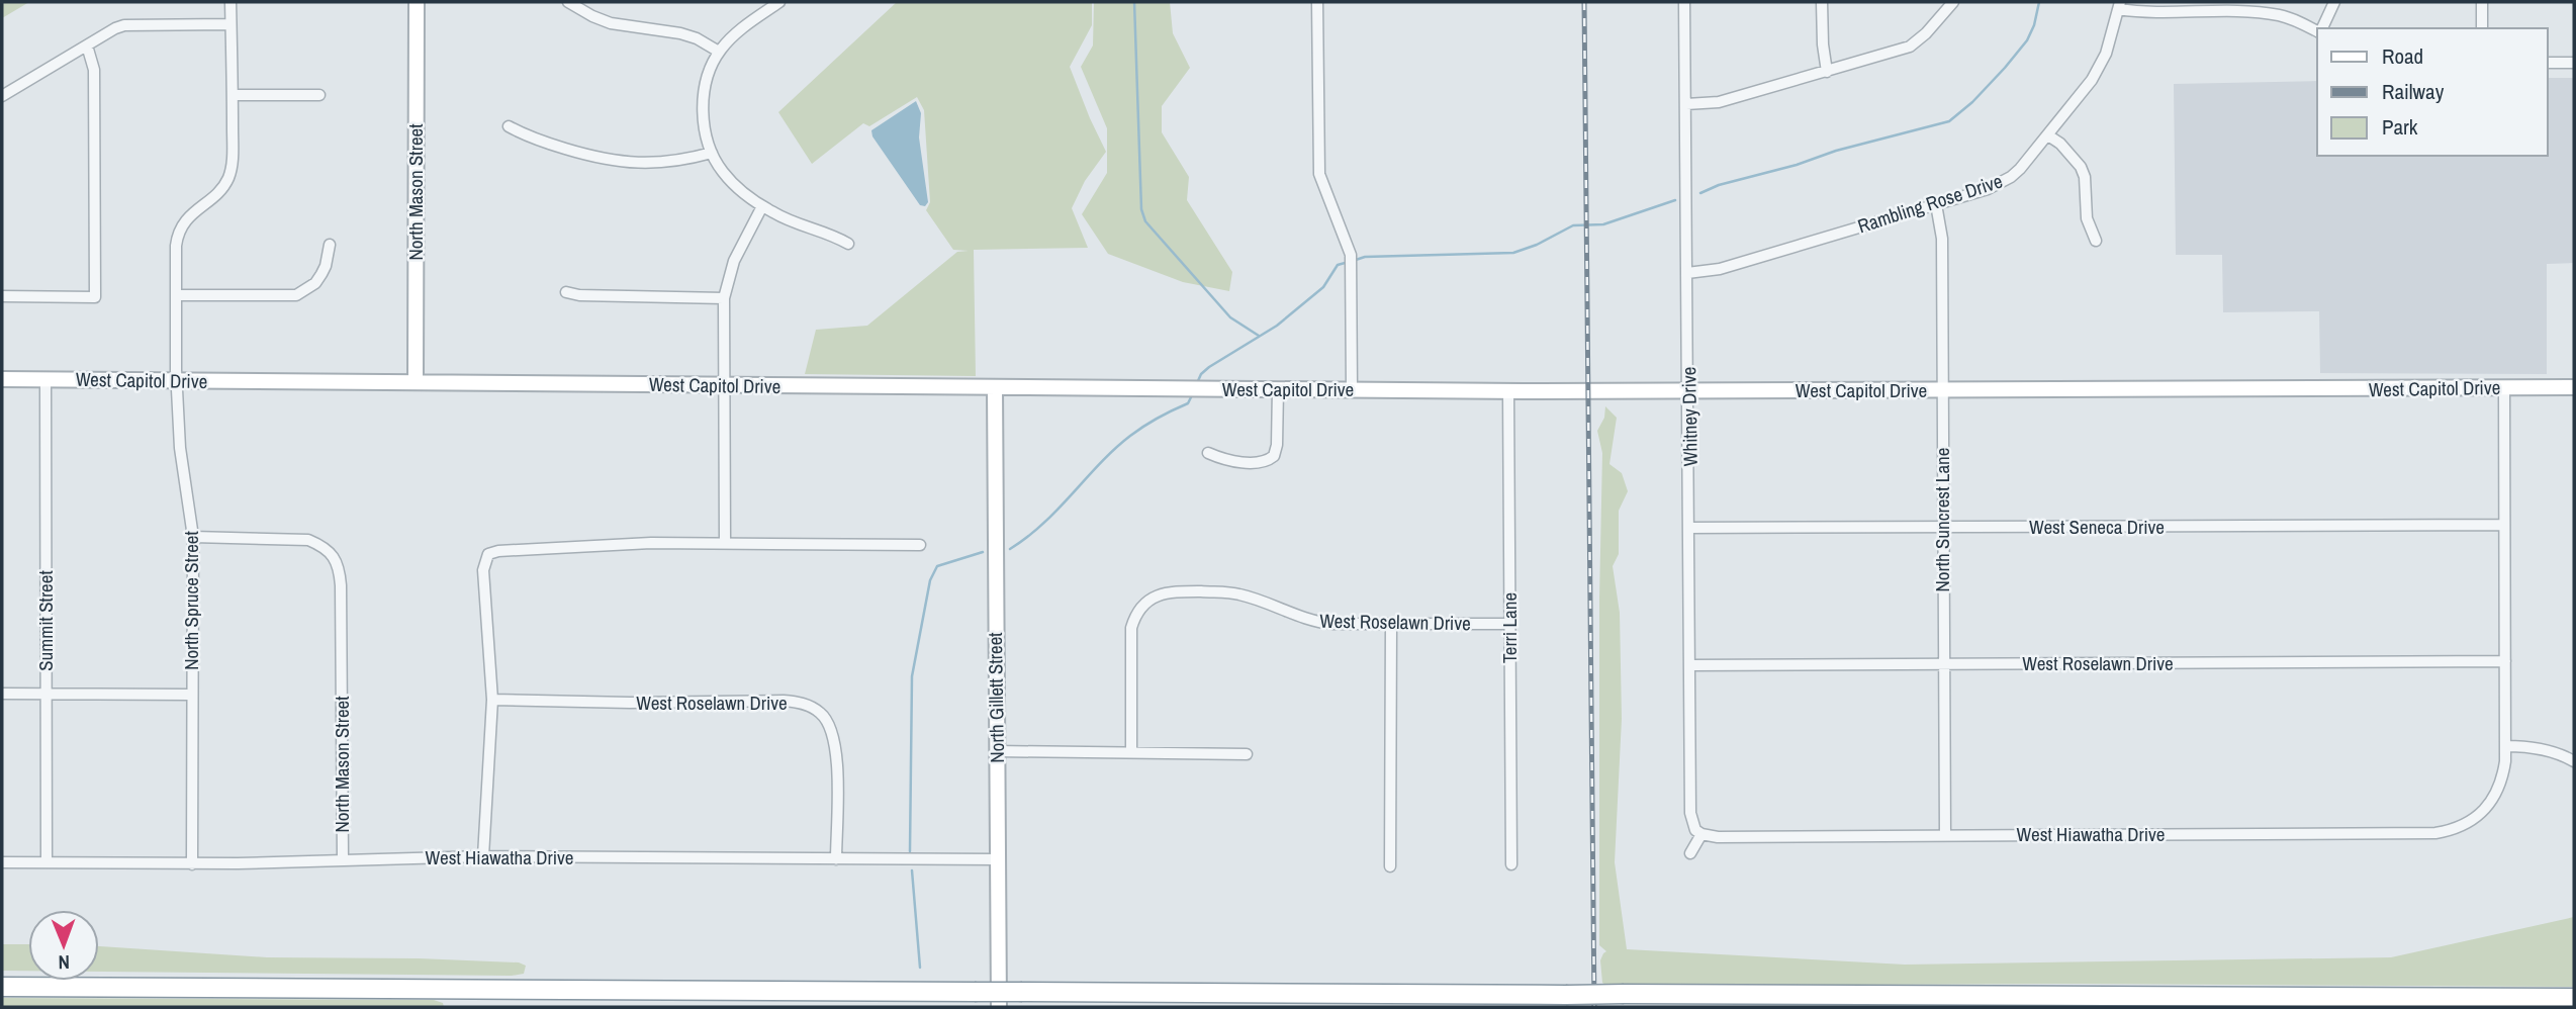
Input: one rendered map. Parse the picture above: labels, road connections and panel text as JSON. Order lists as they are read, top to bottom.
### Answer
{
  "streets": {
    "street": [
      "North Mason Street",
      "Rambling Rose Drive",
      "West Capitol Drive",
      "Whitney Drive",
      "North Suncrest Lane",
      "West Seneca Drive",
      "North Spruce Street",
      "Summit Street",
      "West Roselawn Drive",
      "Terri Lane",
      "North Gillett Street",
      "West Hiawatha Drive"
    ]
  },
  "crossings": [
    ["North Mason Street", "West Capitol Drive"],
    ["North Mason Street", "North Spruce Street"],
    ["North Mason Street", "West Hiawatha Drive"],
    ["Rambling Rose Drive", "Whitney Drive"],
    ["Rambling Rose Drive", "North Suncrest Lane"],
    ["West Capitol Drive", "Whitney Drive"],
    ["West Capitol Drive", "North Suncrest Lane"],
    ["West Capitol Drive", "North Spruce Street"],
    ["West Capitol Drive", "Summit Street"],
    ["West Capitol Drive", "Terri Lane"],
    ["West Capitol Drive", "North Gillett Street"],
    ["Whitney Drive", "West Seneca Drive"],
    ["Whitney Drive", "West Roselawn Drive"],
    ["Whitney Drive", "West Hiawatha Drive"],
    ["North Suncrest Lane", "West Seneca Drive"],
    ["North Suncrest Lane", "West Roselawn Drive"],
    ["North Suncrest Lane", "West Hiawatha Drive"],
    ["North Spruce Street", "West Hiawatha Drive"],
    ["Summit Street", "West Hiawatha Drive"],
    ["West Roselawn Drive", "Terri Lane"],
    ["West Roselawn Drive", "West Hiawatha Drive"],
    ["North Gillett Street", "West Hiawatha Drive"]
  ],
  "legend": ["Road", "Railway", "Park"],
  "north": "bottom"
}
